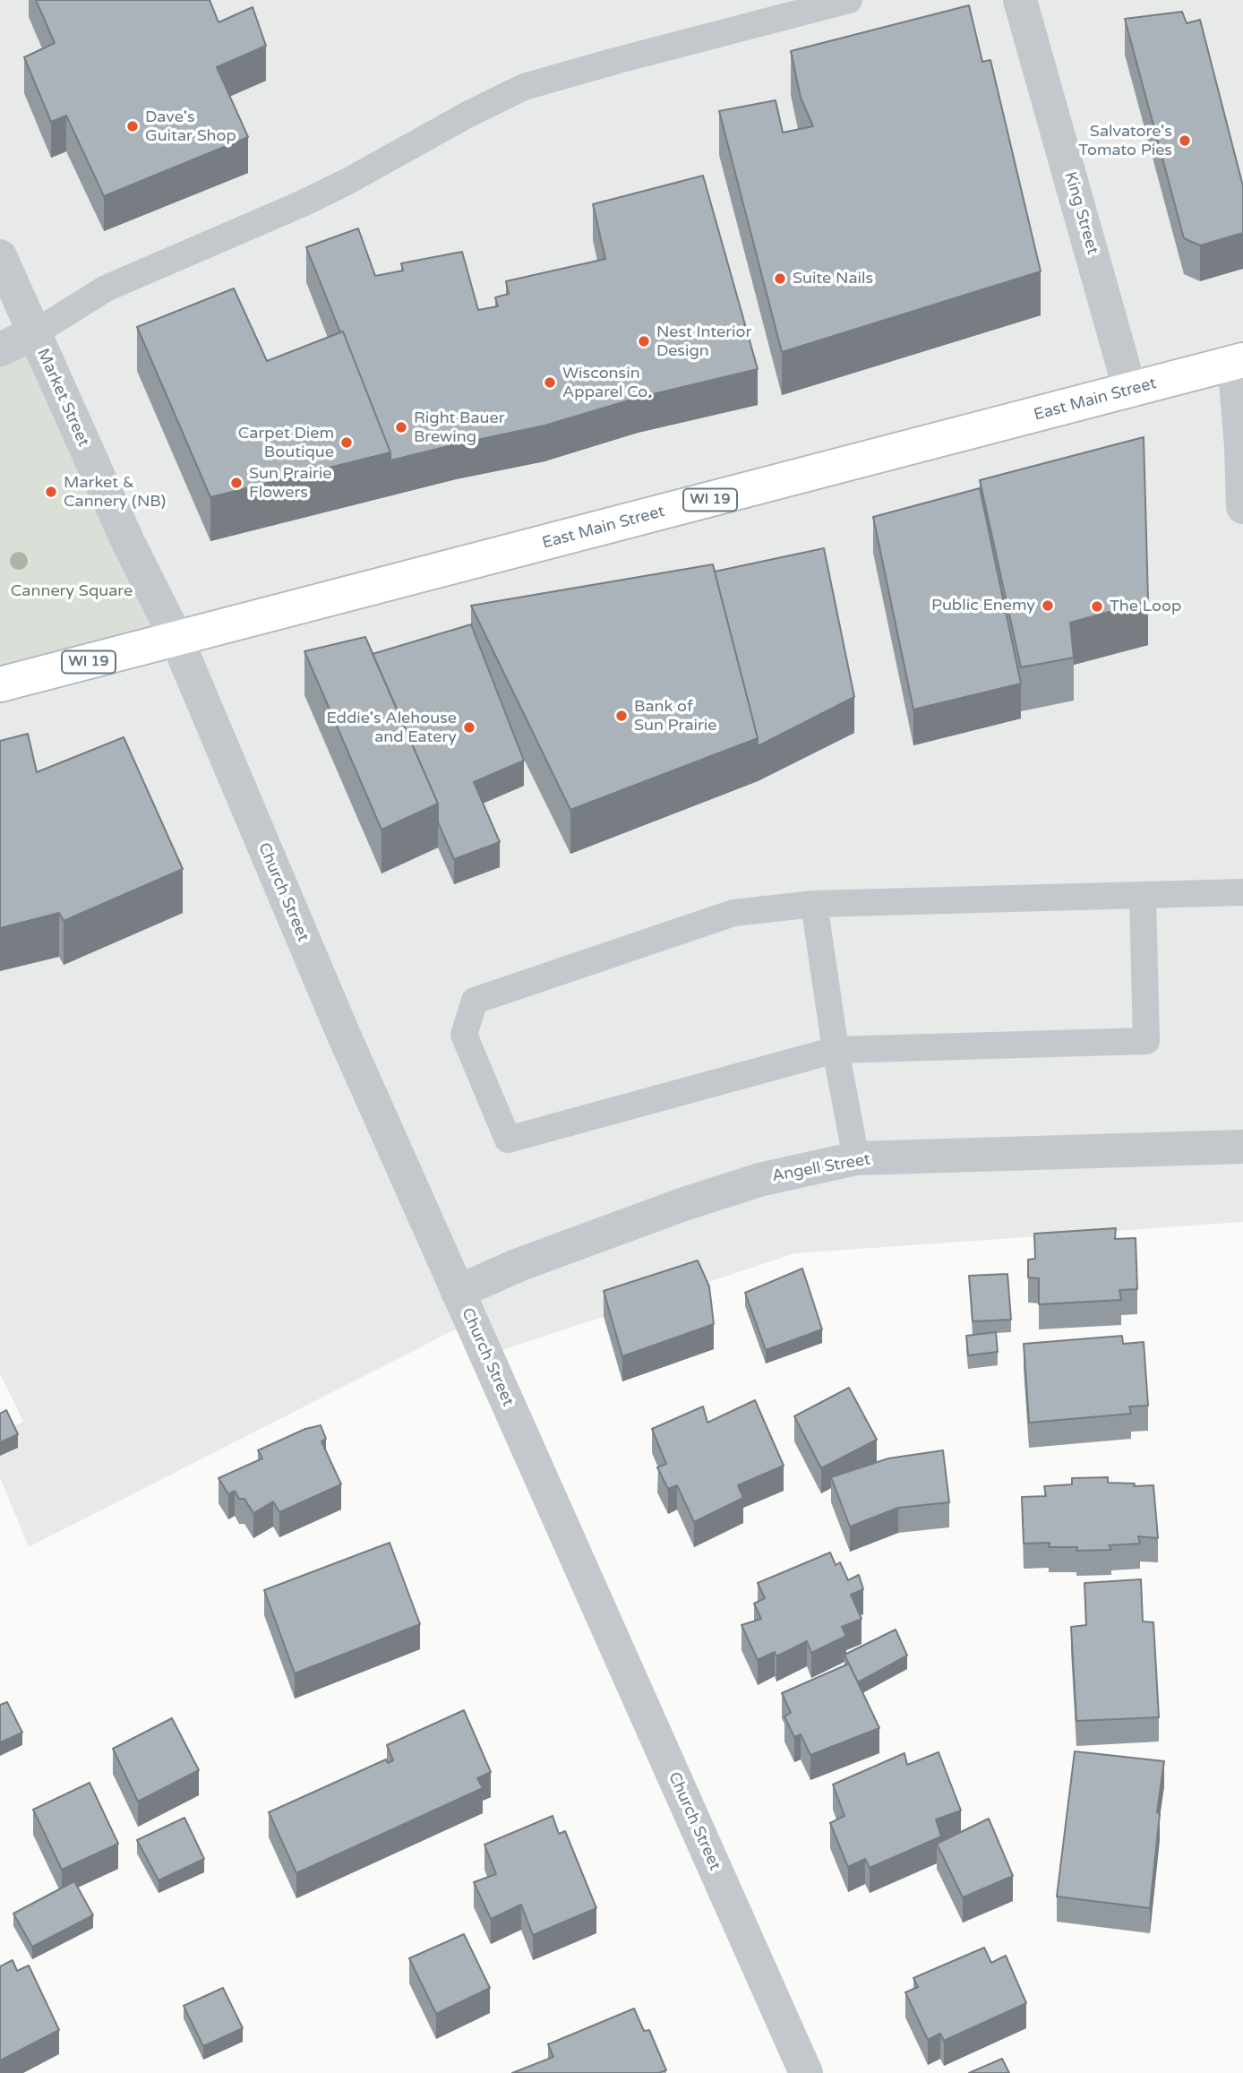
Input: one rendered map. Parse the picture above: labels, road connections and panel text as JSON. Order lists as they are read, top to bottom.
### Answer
{
  "streets": {
    "main road": ["East Main Street", "WI 19"],
    "street": [
      "King Street",
      "Market Street",
      "Church Street",
      "Angell Street"
    ]
  },
  "crossings": [
    ["King Street", "East Main Street"],
    ["Market Street", "East Main Street"],
    ["Market Street", "Church Street"],
    ["East Main Street", "Church Street"],
    ["Church Street", "Angell Street"]
  ],
  "parks": ["Cannery Square"],
  "places": [
    "Dave's Guitar Shop",
    "Salvatore's Tomato Pies",
    "Suite Nails",
    "Nest Interior Design",
    "Wisconsin Apparel Co.",
    "Right Bauer Brewing",
    "Carpet Diem Boutique",
    "Sun Prairie Flowers",
    "Market & Cannery (NB)",
    "Public Enemy",
    "The Loop",
    "Bank of Sun Prairie",
    "Eddie's Alehouse and Eatery"
  ]
}
